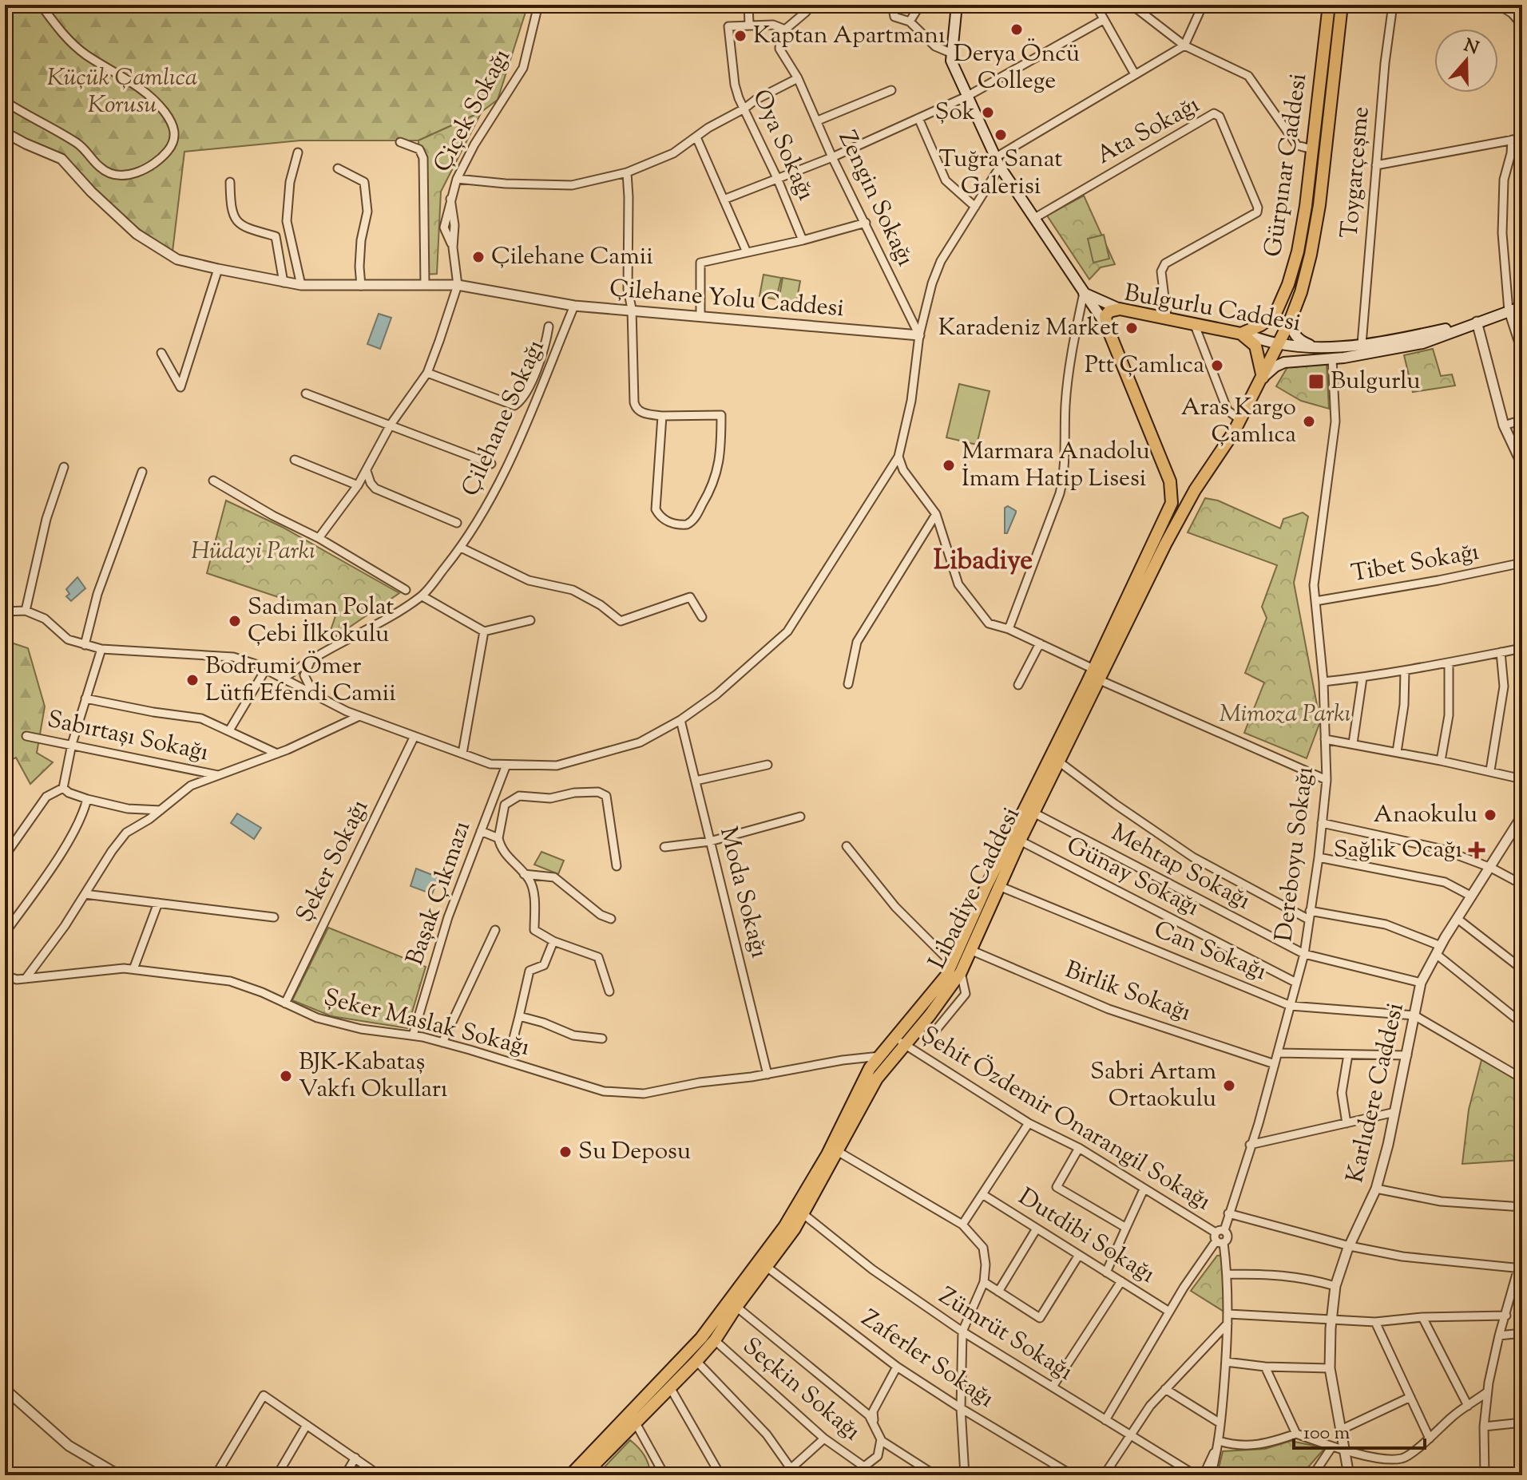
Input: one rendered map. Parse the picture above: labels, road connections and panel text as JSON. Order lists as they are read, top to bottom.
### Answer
{
  "streets": {
    "main road": ["Gürpınar Caddesi", "Bulgurlu Caddesi", "Libadiye Caddesi"],
    "street": [
      "Çiçek Sokağı",
      "Ata Sokağı",
      "Oya Sokağı",
      "Toygarçeşme",
      "Zengin Sokağı",
      "Çilehane Yolu Caddesi",
      "Çilehane Sokağı",
      "Tibet Sokağı",
      "Sabırtaşı Sokağı",
      "Dereboyu Sokağı",
      "Şeker Sokağı",
      "Mehtap Sokağı",
      "Günay Sokağı",
      "Moda Sokağı",
      "Başak Çıkmazı",
      "Can Sokağı",
      "Birlik Sokağı",
      "Şeker Maslak Sokağı",
      "Karlıdere Caddesi",
      "Şehit Özdemir Onarangil Sokağı",
      "Dutdibi Sokağı",
      "Zümrüt Sokağı",
      "Zaferler Sokağı",
      "Seçkin Sokağı"
    ]
  },
  "crossings": [
    ["Çiçek Sokağı", "Çilehane Yolu Caddesi"],
    ["Ata Sokağı", "Bulgurlu Caddesi"],
    ["Gürpınar Caddesi", "Bulgurlu Caddesi"],
    ["Gürpınar Caddesi", "Libadiye Caddesi"],
    ["Toygarçeşme", "Bulgurlu Caddesi"],
    ["Zengin Sokağı", "Çilehane Yolu Caddesi"],
    ["Çilehane Yolu Caddesi", "Çilehane Sokağı"],
    ["Bulgurlu Caddesi", "Dereboyu Sokağı"],
    ["Bulgurlu Caddesi", "Libadiye Caddesi"],
    ["Tibet Sokağı", "Dereboyu Sokağı"],
    ["Dereboyu Sokağı", "Mehtap Sokağı"],
    ["Dereboyu Sokağı", "Günay Sokağı"],
    ["Dereboyu Sokağı", "Can Sokağı"],
    ["Dereboyu Sokağı", "Birlik Sokağı"],
    ["Dereboyu Sokağı", "Şehit Özdemir Onarangil Sokağı"],
    ["Şeker Sokağı", "Şeker Maslak Sokağı"],
    ["Mehtap Sokağı", "Libadiye Caddesi"],
    ["Mehtap Sokağı", "Karlıdere Caddesi"],
    ["Günay Sokağı", "Libadiye Caddesi"],
    ["Libadiye Caddesi", "Can Sokağı"],
    ["Libadiye Caddesi", "Birlik Sokağı"],
    ["Libadiye Caddesi", "Şeker Maslak Sokağı"],
    ["Libadiye Caddesi", "Şehit Özdemir Onarangil Sokağı"],
    ["Libadiye Caddesi", "Zümrüt Sokağı"],
    ["Libadiye Caddesi", "Zaferler Sokağı"],
    ["Libadiye Caddesi", "Seçkin Sokağı"],
    ["Moda Sokağı", "Şeker Maslak Sokağı"],
    ["Başak Çıkmazı", "Şeker Maslak Sokağı"],
    ["Can Sokağı", "Karlıdere Caddesi"],
    ["Şehit Özdemir Onarangil Sokağı", "Dutdibi Sokağı"]
  ],
  "districts": ["Libadiye"],
  "parks": ["Küçük Çamlıca Korusu", "Hüdayi Parkı", "Mimoza Parkı"],
  "places": {
    "other": [
      "Derya Öncü College",
      "Kaptan Apartmanı",
      "Şok",
      "Tuğra Sanat Galerisi",
      "Çilehane Camii",
      "Karadeniz Market",
      "Ptt Çamlıca",
      "Aras Kargo Çamlıca",
      "Marmara Anadolu İmam Hatip Lisesi",
      "Sadıman Polat Çebi İlkokulu",
      "Bodrumi Ömer Lütfi Efendi Camii",
      "Anaokulu",
      "BJK-Kabataş Vakfı Okulları",
      "Sabri Artam Ortaokulu",
      "Su Deposu"
    ],
    "transit": ["Bulgurlu"],
    "health": ["Sağlık Ocağı"]
  },
  "scale_bar": "100 m",
  "north": "top"
}
